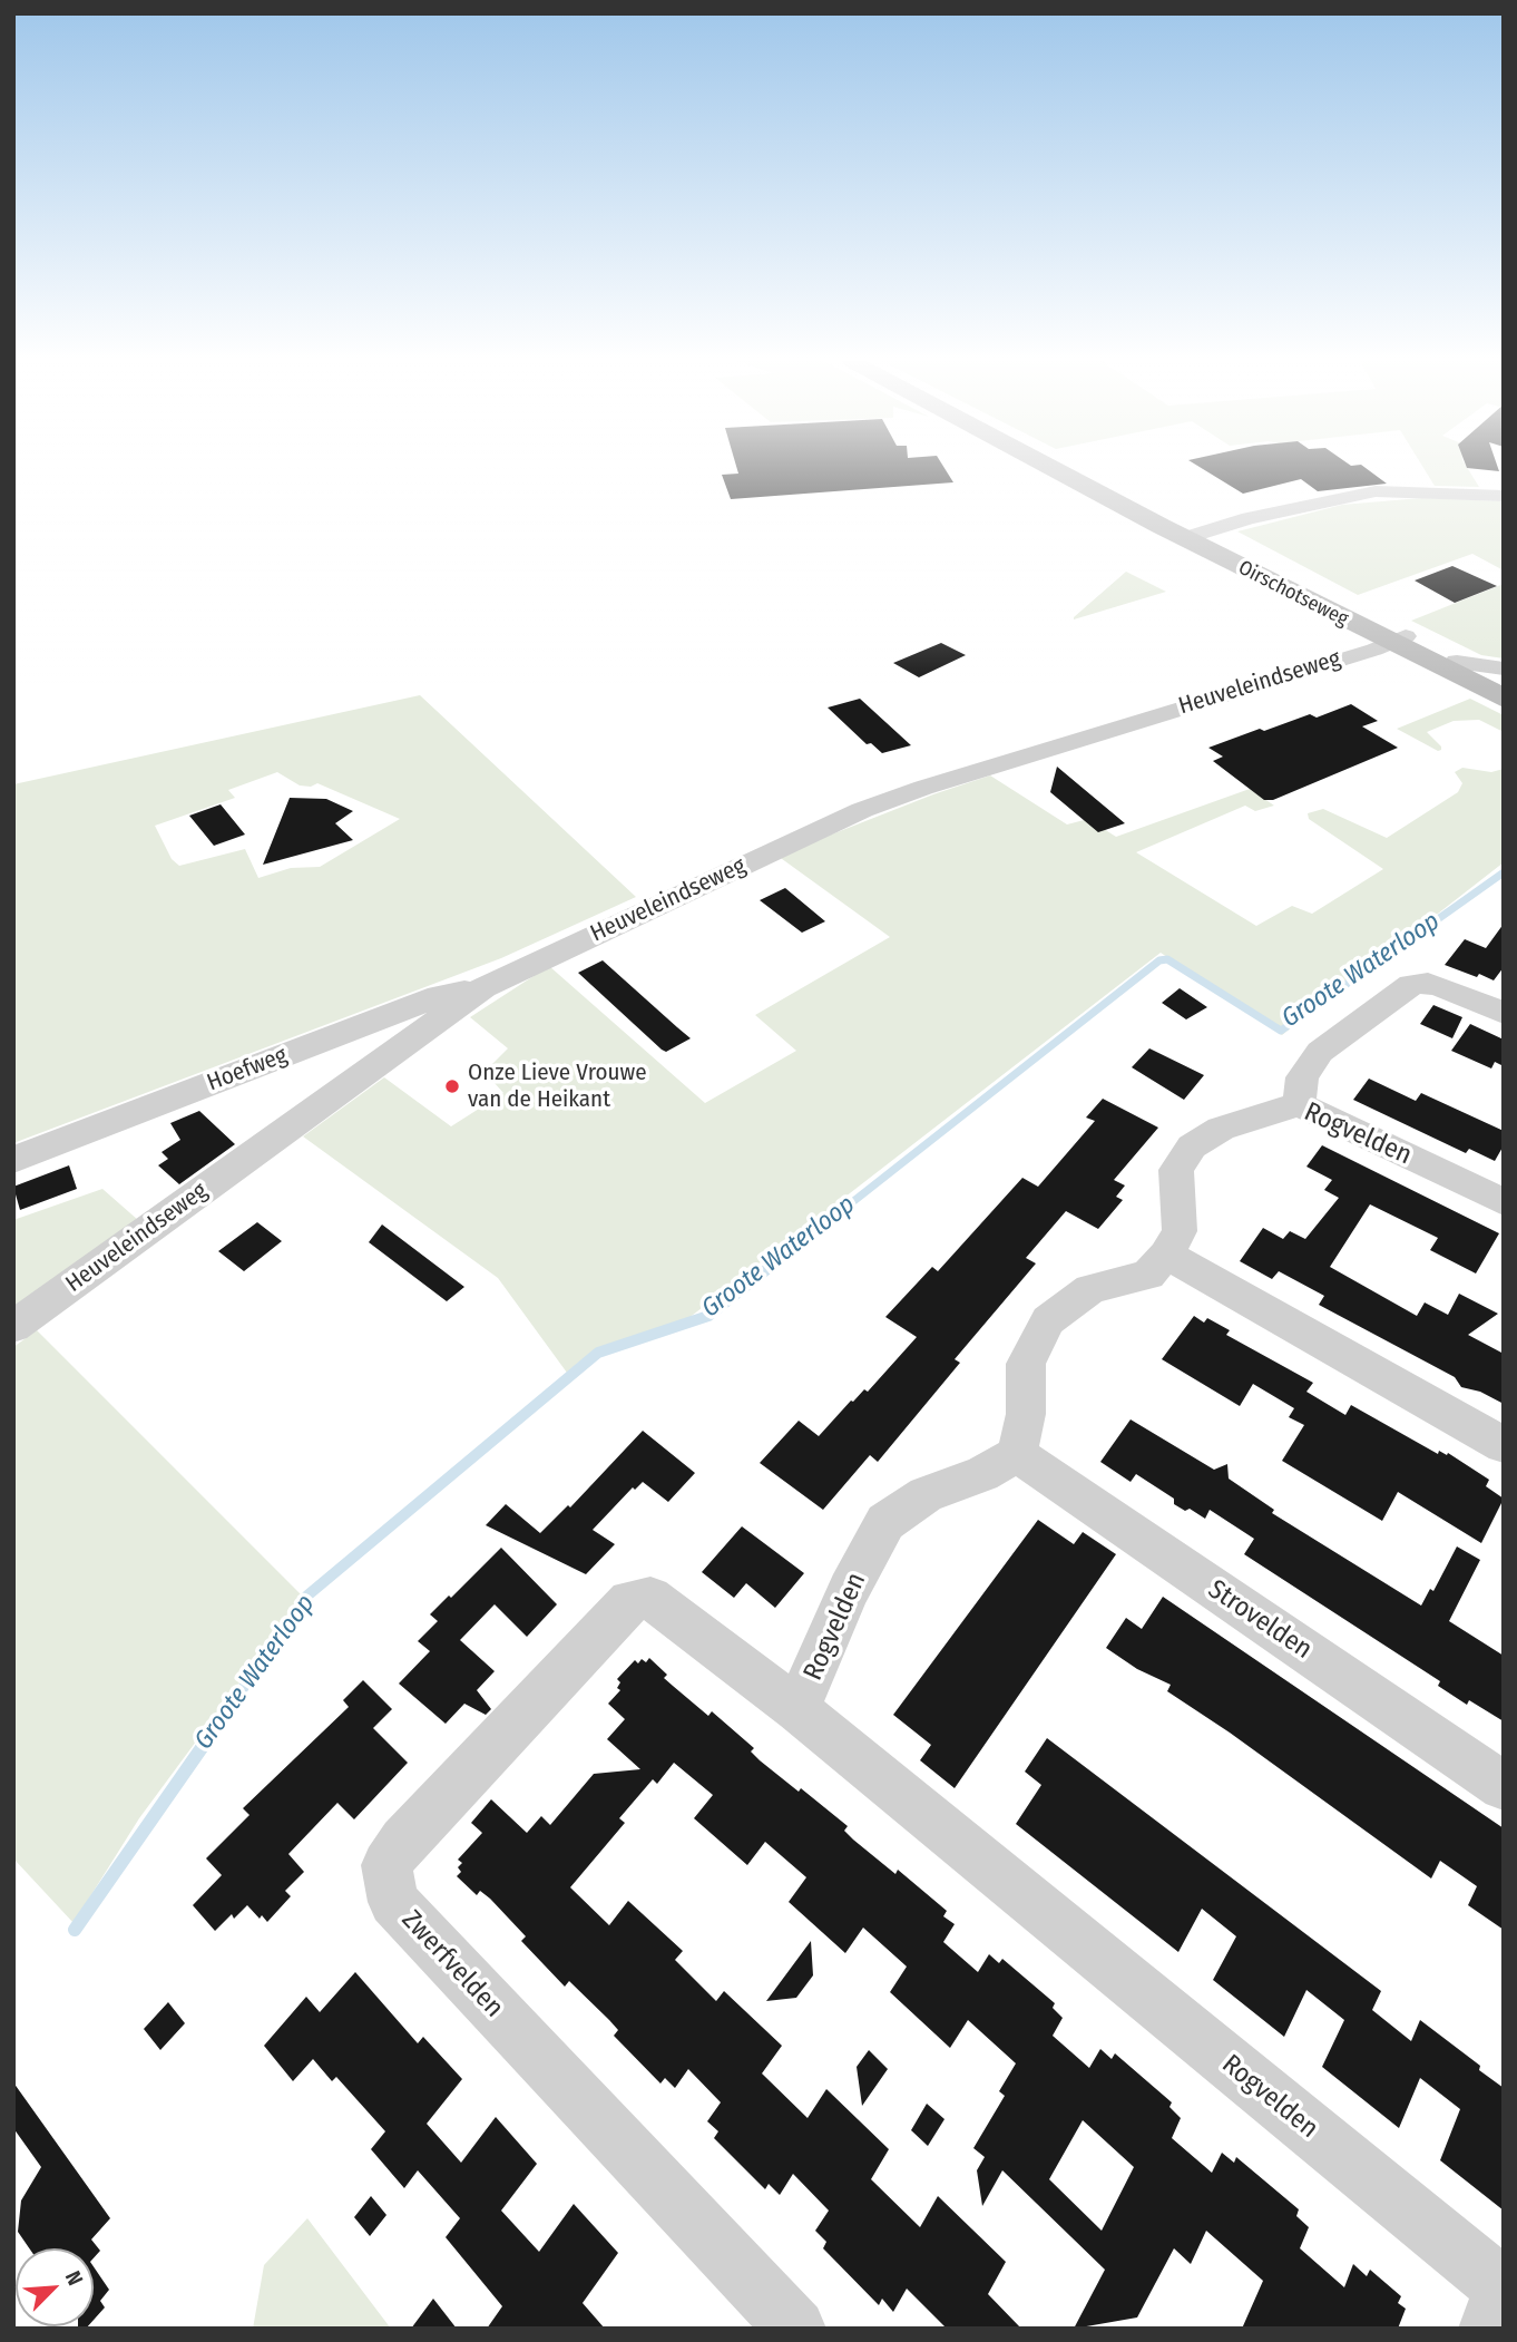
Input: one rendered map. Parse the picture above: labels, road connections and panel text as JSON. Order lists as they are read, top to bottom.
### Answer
{
  "streets": {
    "main road": ["Oirschotseweg"],
    "street": [
      "Heuveleindseweg",
      "Hoefweg",
      "Rogvelden",
      "Strovelden",
      "Zwerfvelden"
    ]
  },
  "crossings": [
    ["Oirschotseweg", "Heuveleindseweg"],
    ["Heuveleindseweg", "Hoefweg"],
    ["Rogvelden", "Strovelden"],
    ["Rogvelden", "Zwerfvelden"]
  ],
  "water": ["Groote Waterloop"],
  "places": ["Onze Lieve Vrouwe van de Heikant"],
  "north": "top right"
}
